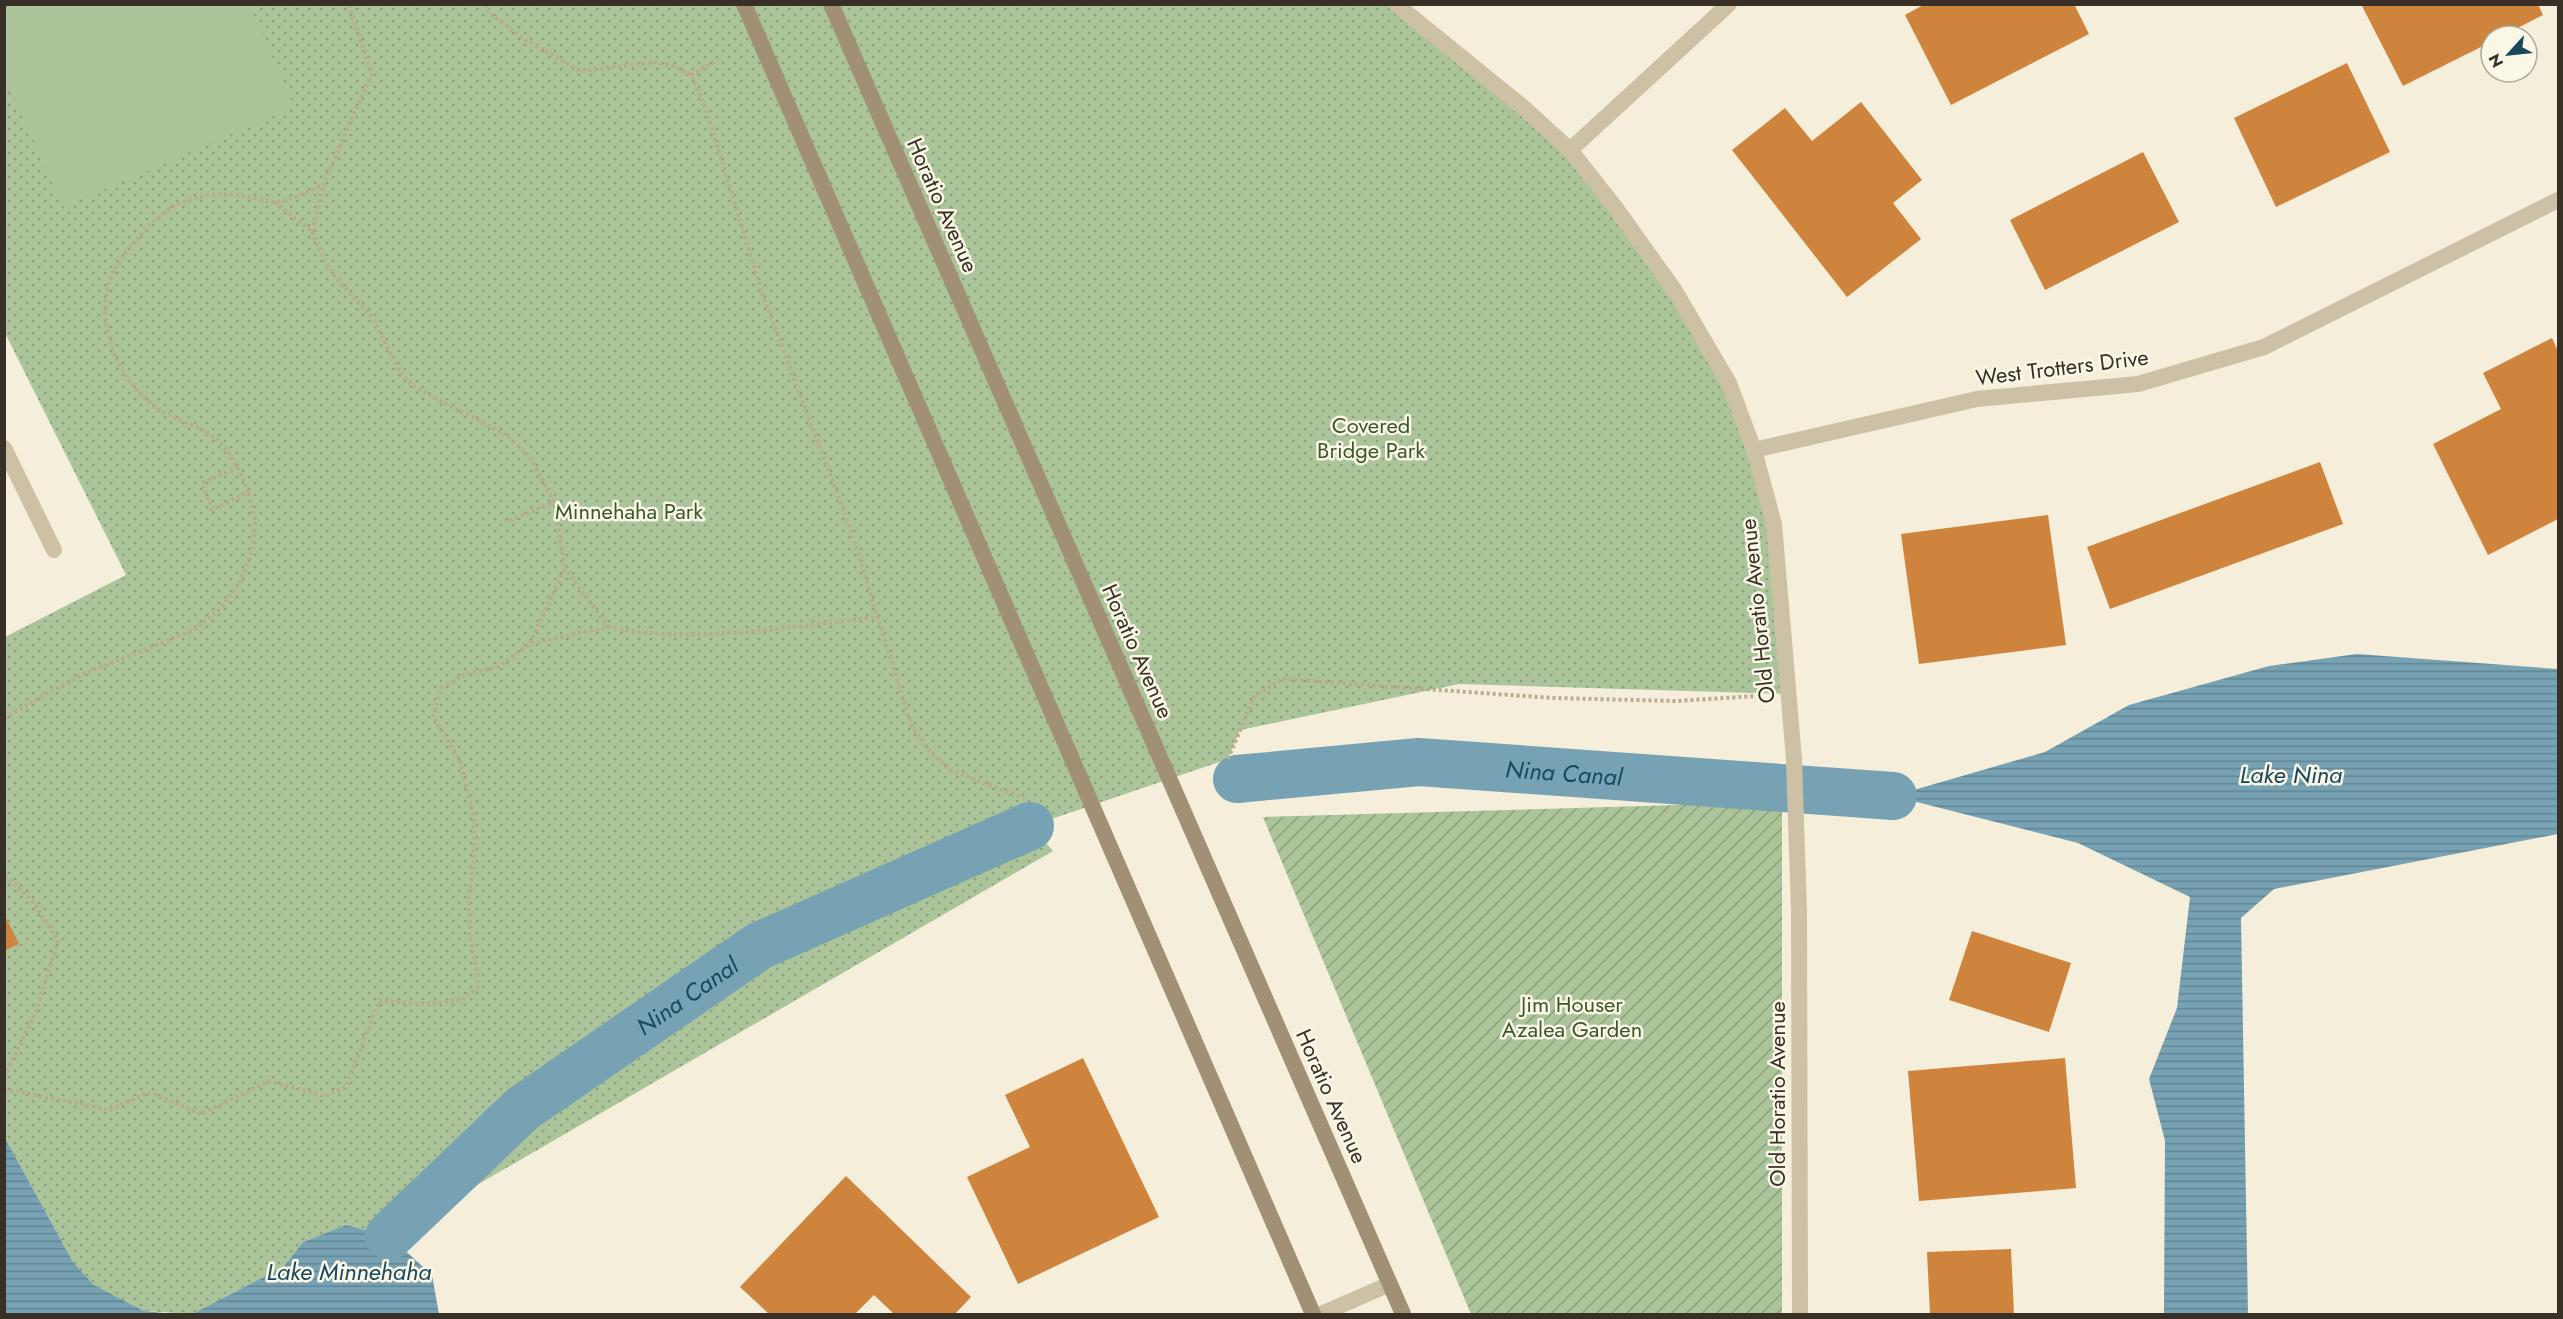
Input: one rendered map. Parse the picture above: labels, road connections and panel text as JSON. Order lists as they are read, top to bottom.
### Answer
{
  "streets": {
    "main road": ["Horatio Avenue"],
    "street": ["West Trotters Drive", "Old Horatio Avenue"]
  },
  "crossings": [
    ["West Trotters Drive", "Old Horatio Avenue"]
  ],
  "water": ["Nina Canal", "Lake Nina", "Lake Minnehaha"],
  "parks": ["Covered Bridge Park", "Minnehaha Park", "Jim Houser Azalea Garden"],
  "north": "bottom left"
}
